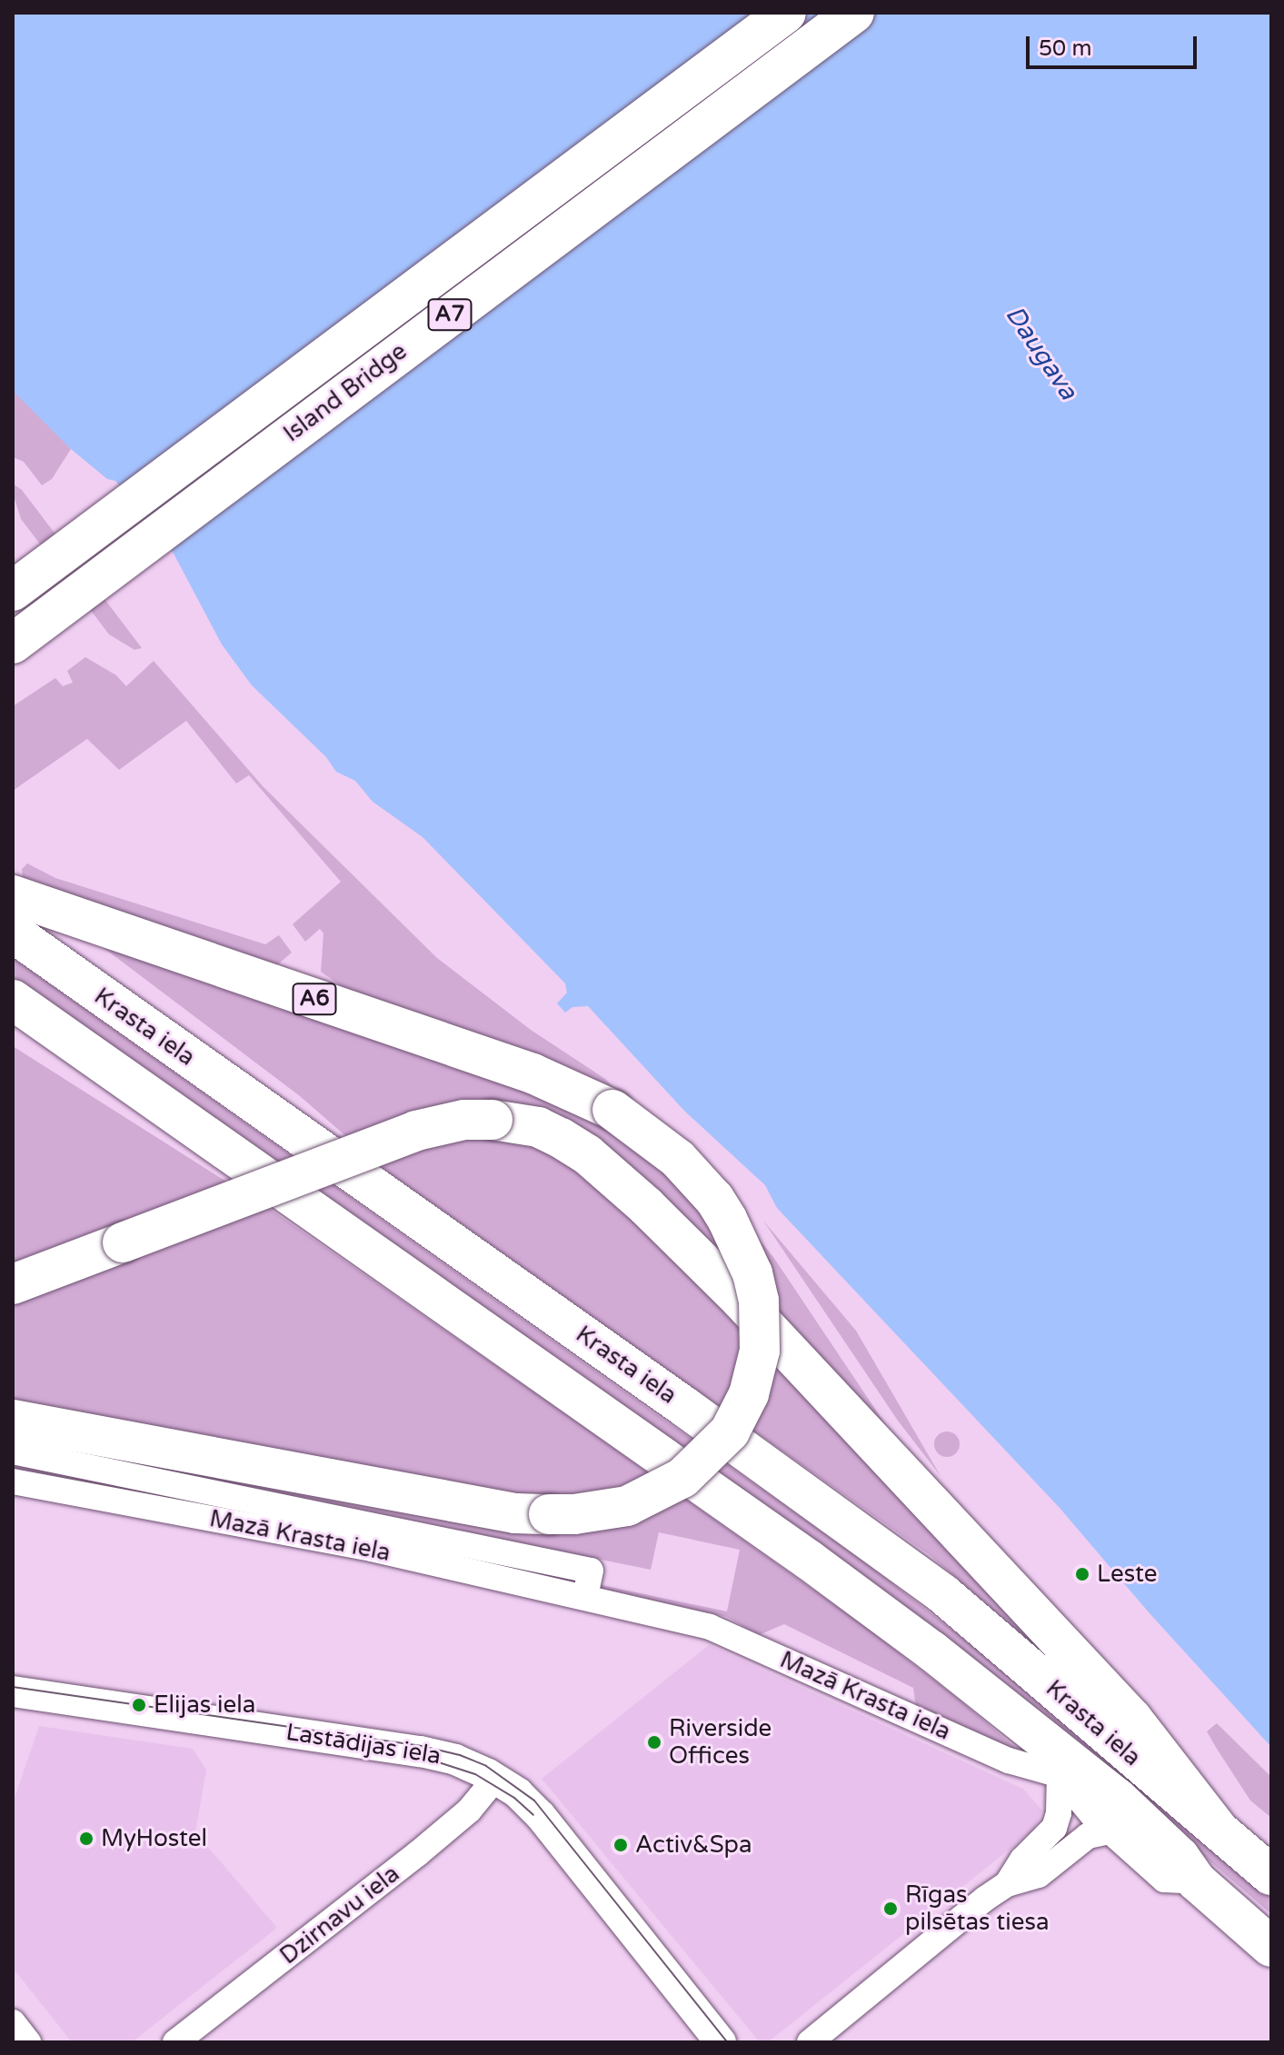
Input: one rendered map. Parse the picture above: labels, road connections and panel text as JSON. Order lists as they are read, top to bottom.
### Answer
{
  "streets": {
    "main road": [
      "A7",
      "Island Bridge",
      "A6",
      "Krasta iela"
    ],
    "street": ["Mazā Krasta iela", "Lastādijas iela", "Dzirnavu iela"]
  },
  "crossings": [
    ["Krasta iela", "Mazā Krasta iela"],
    ["Lastādijas iela", "Dzirnavu iela"]
  ],
  "water": ["Daugava"],
  "places": [
    "Leste",
    "Elijas iela",
    "Riverside Offices",
    "MyHostel",
    "Activ&Spa",
    "Rīgas pilsētas tiesa"
  ],
  "scale_bar": "50 m"
}
